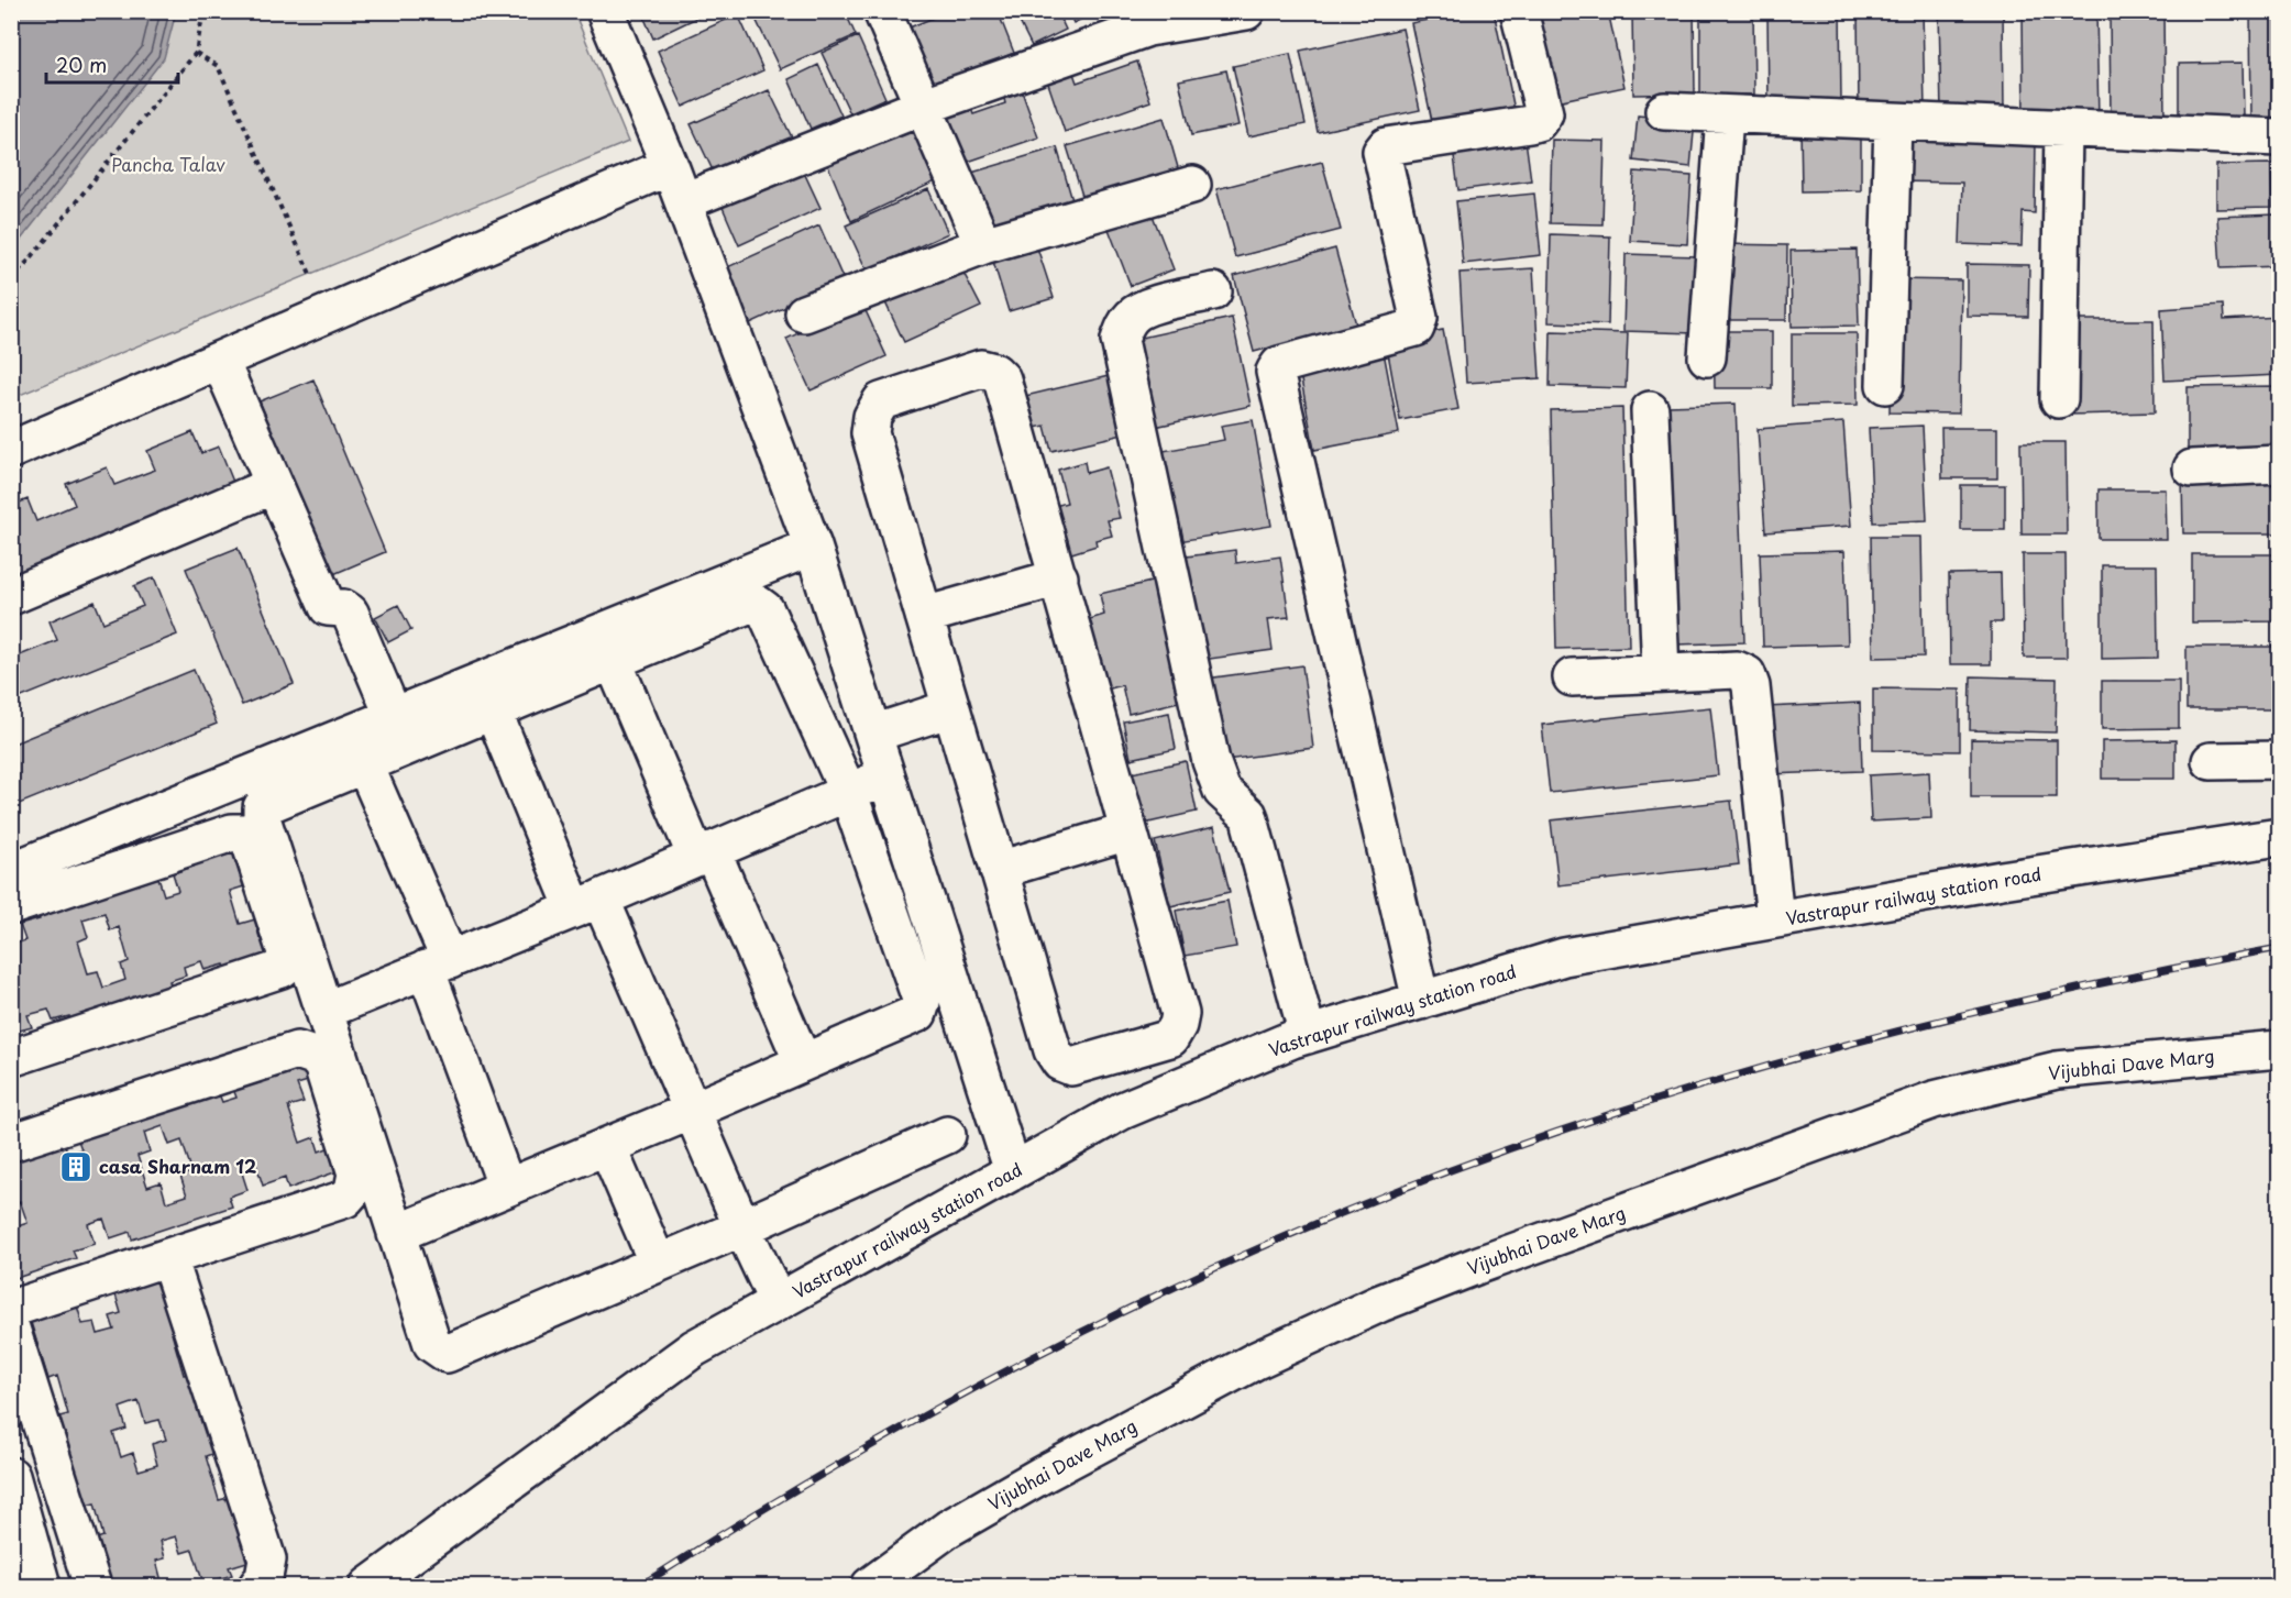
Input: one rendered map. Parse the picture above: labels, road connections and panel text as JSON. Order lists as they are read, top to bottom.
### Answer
{
  "streets": {
    "street": ["Vastrapur railway station road", "Vijubhai Dave Marg"]
  },
  "parks": ["Pancha Talav"],
  "places": {
    "building": ["casa Sharnam 12"]
  },
  "scale_bar": "20 m"
}
